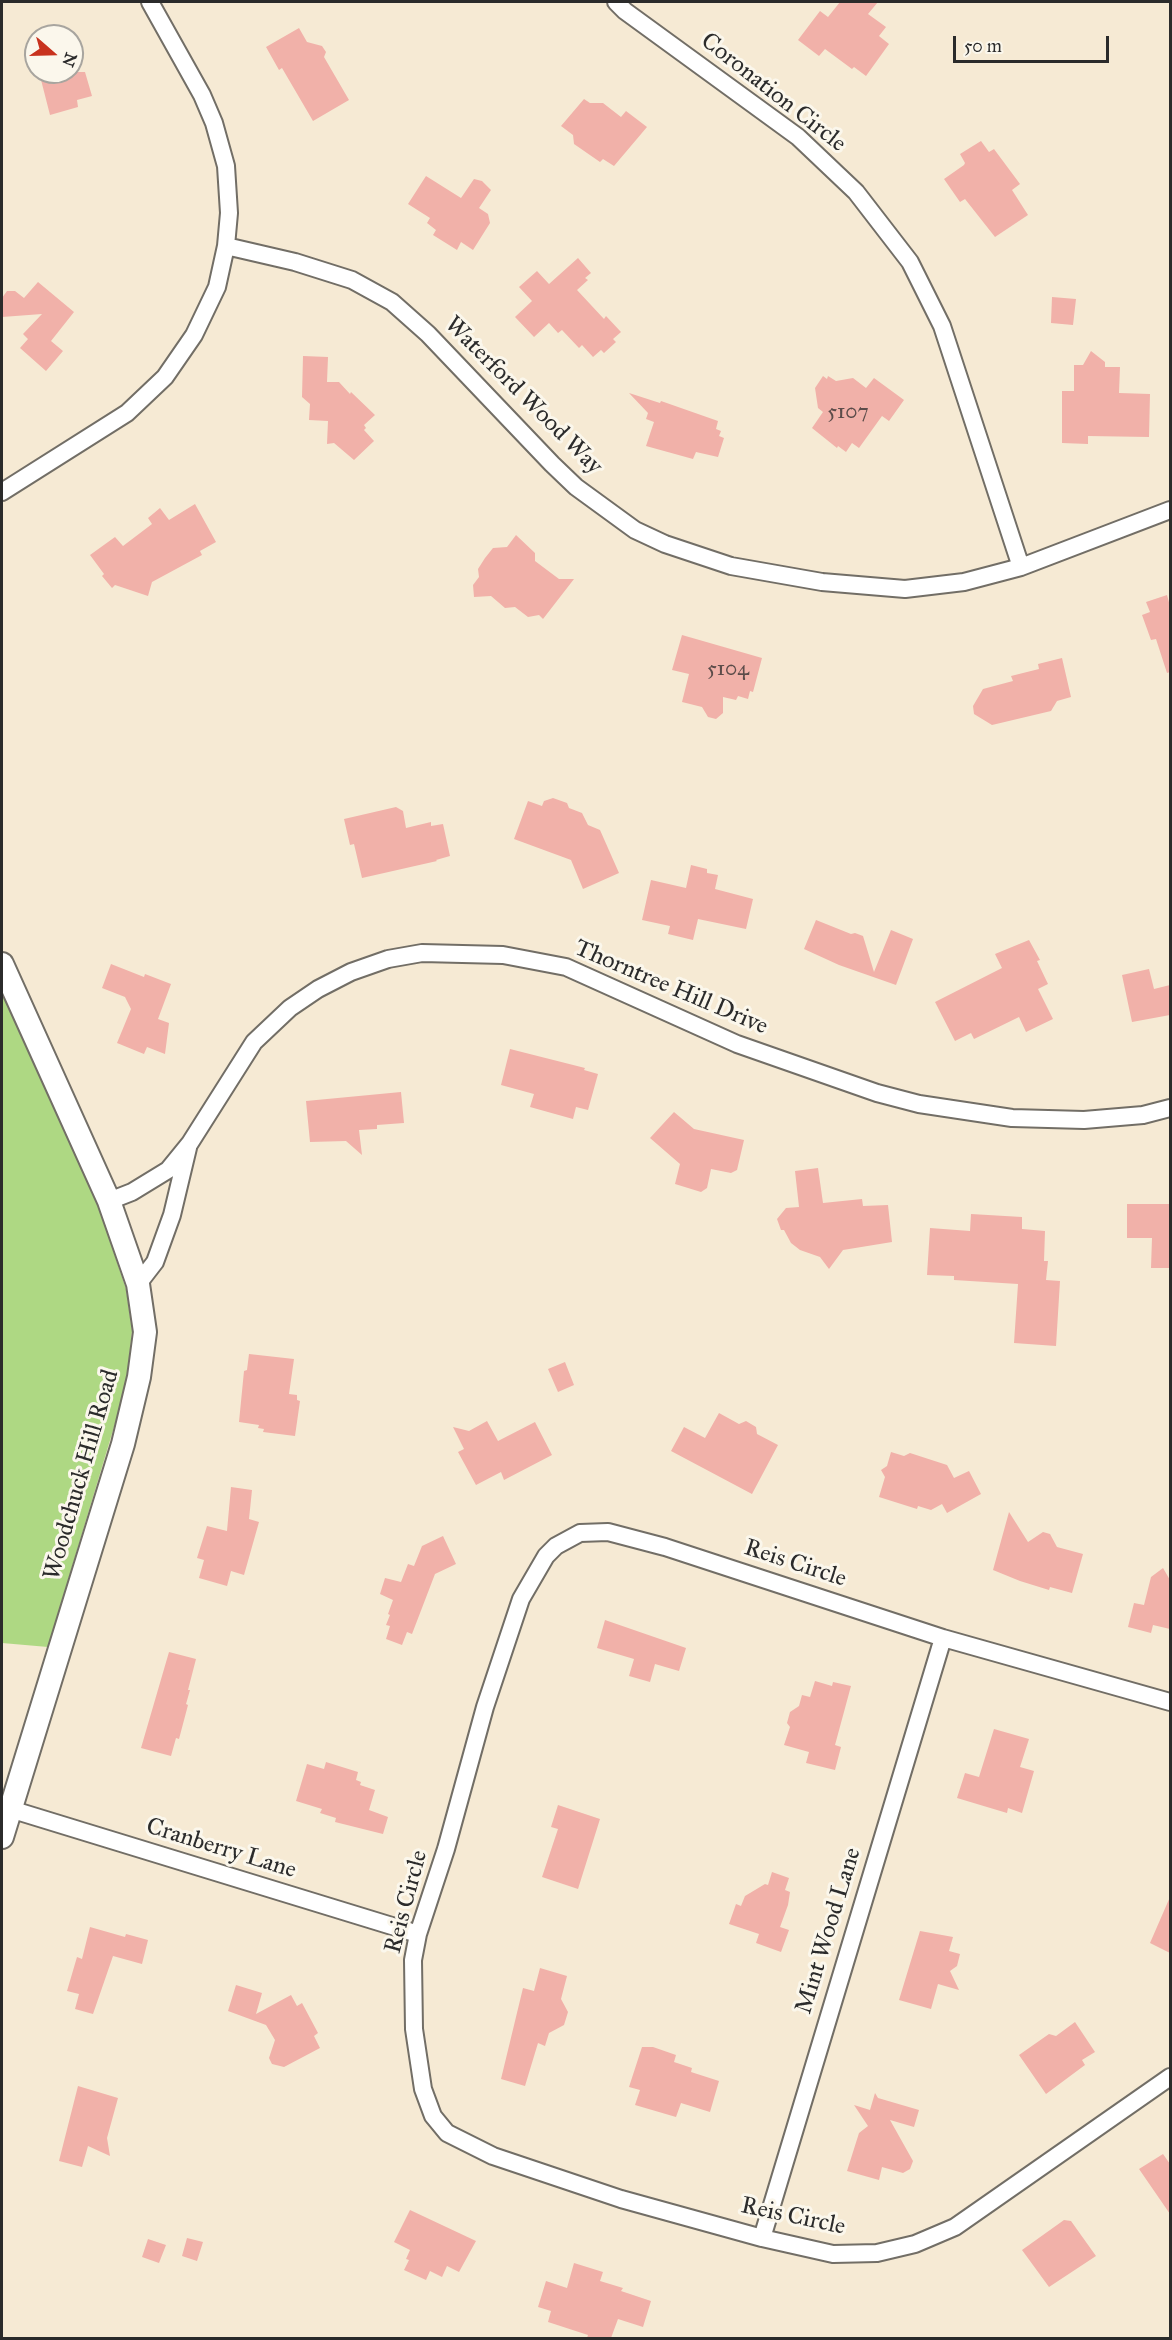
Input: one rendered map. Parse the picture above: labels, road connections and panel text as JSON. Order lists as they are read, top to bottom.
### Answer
{
  "streets": {
    "street": [
      "Coronation Circle",
      "Waterford Wood Way",
      "Thorntree Hill Drive",
      "Woodchuck Hill Road",
      "Reis Circle",
      "Cranberry Lane",
      "Mint Wood Lane"
    ]
  },
  "crossings": [
    ["Coronation Circle", "Waterford Wood Way"],
    ["Thorntree Hill Drive", "Woodchuck Hill Road"],
    ["Woodchuck Hill Road", "Cranberry Lane"],
    ["Reis Circle", "Cranberry Lane"],
    ["Reis Circle", "Mint Wood Lane"]
  ],
  "house_numbers": ["5107", "5104"],
  "scale_bar": "50 m",
  "north": "right"
}
